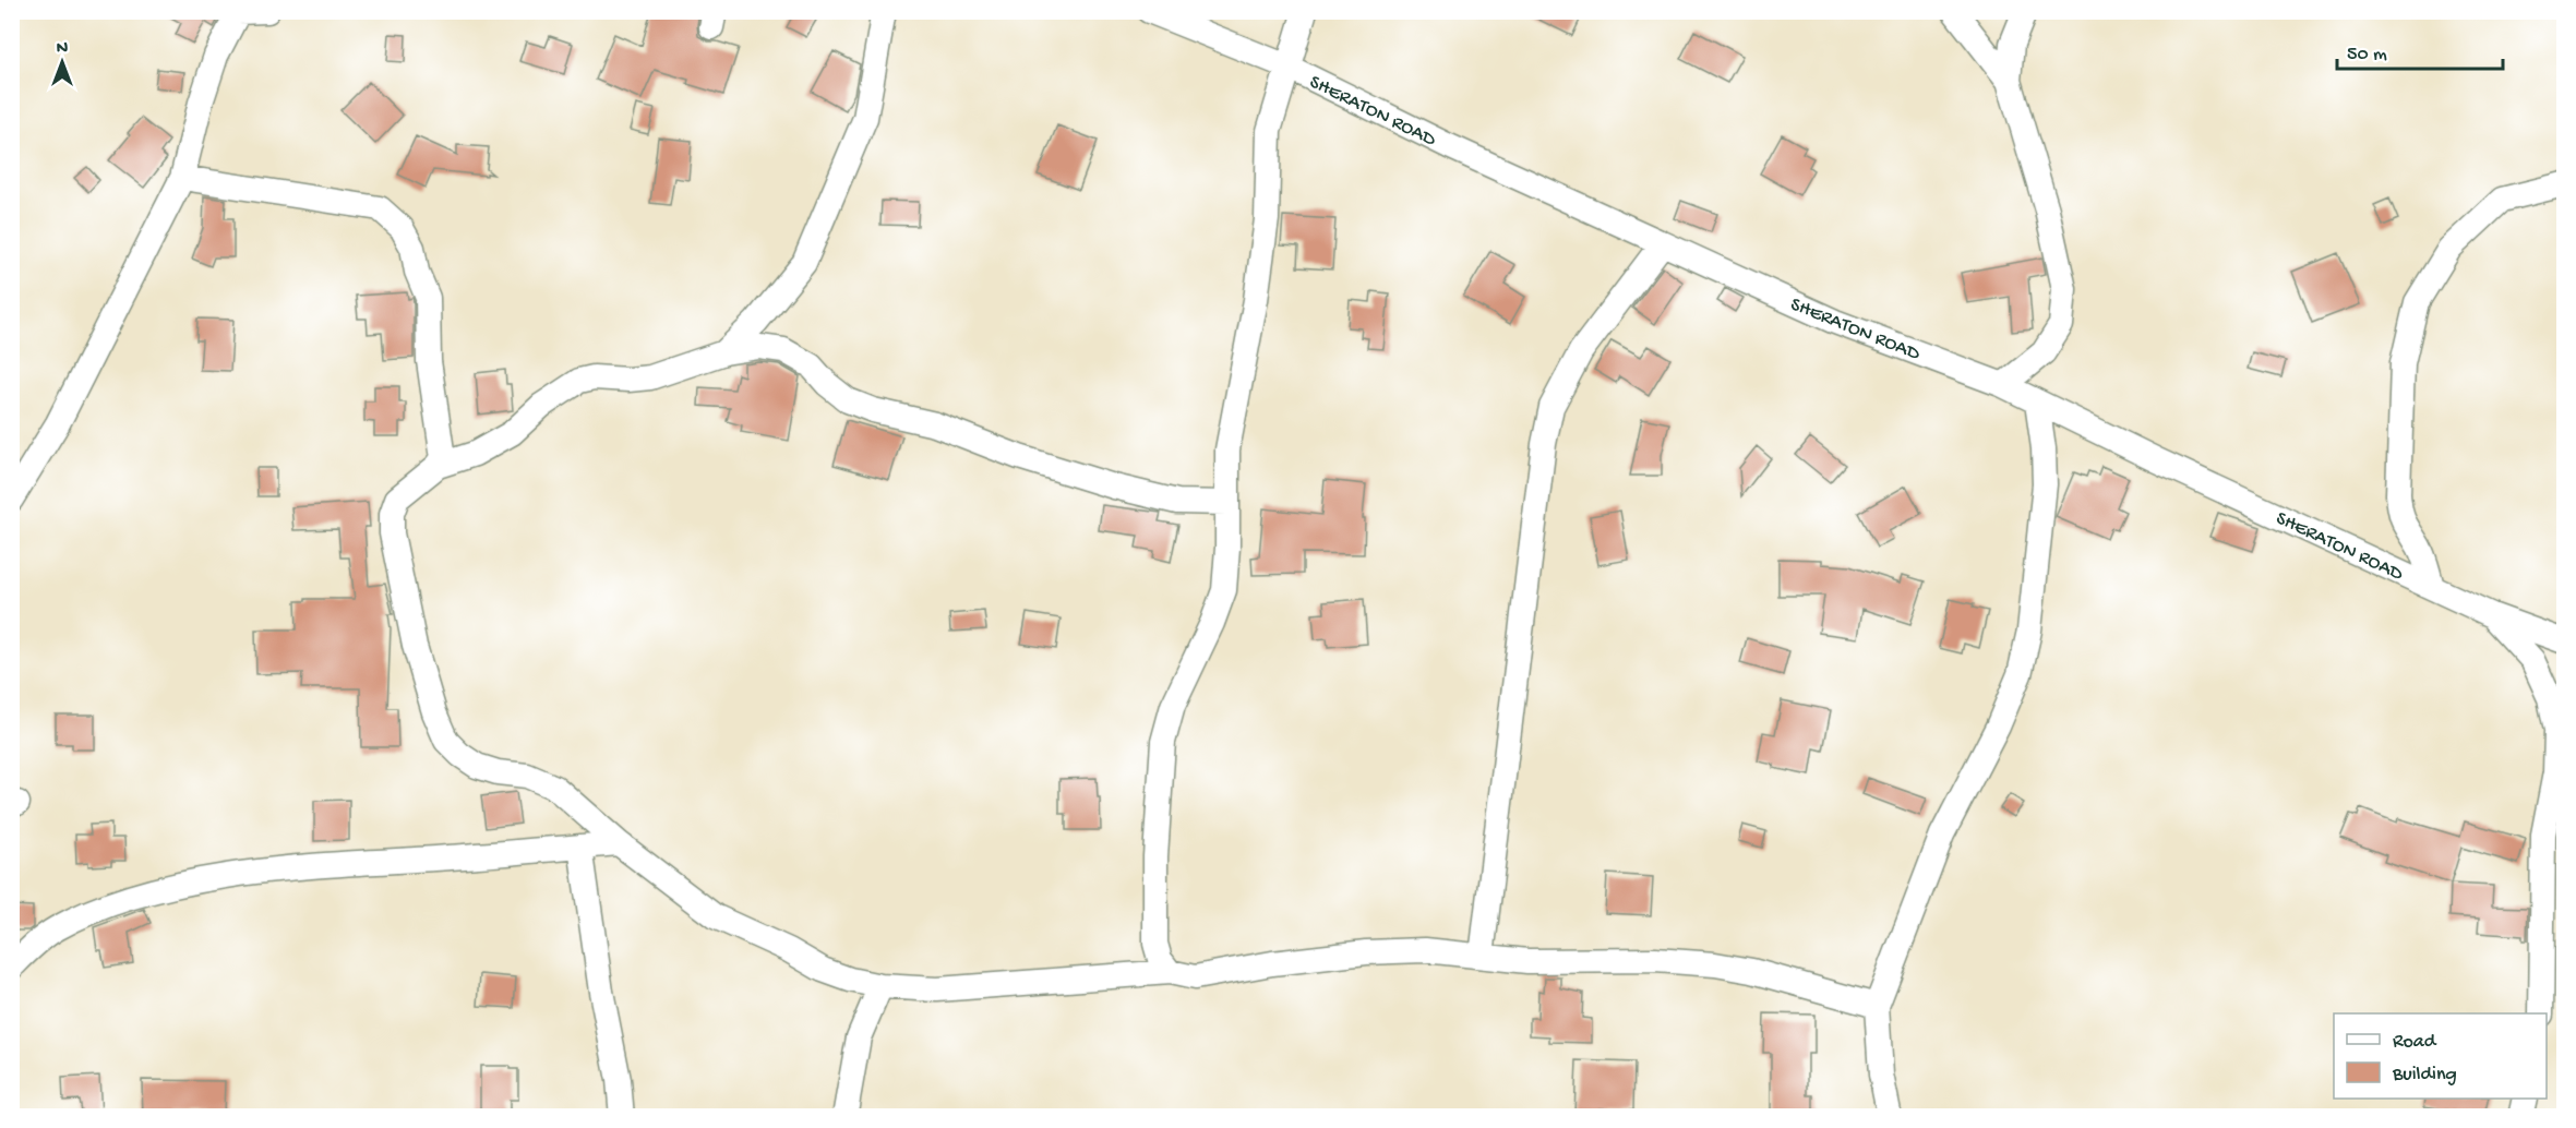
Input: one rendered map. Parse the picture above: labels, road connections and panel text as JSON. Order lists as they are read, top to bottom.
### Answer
{
  "streets": {
    "street": ["SHERATON ROAD"]
  },
  "legend": ["Road", "Building"],
  "scale_bar": "50 m",
  "north": "top"
}
